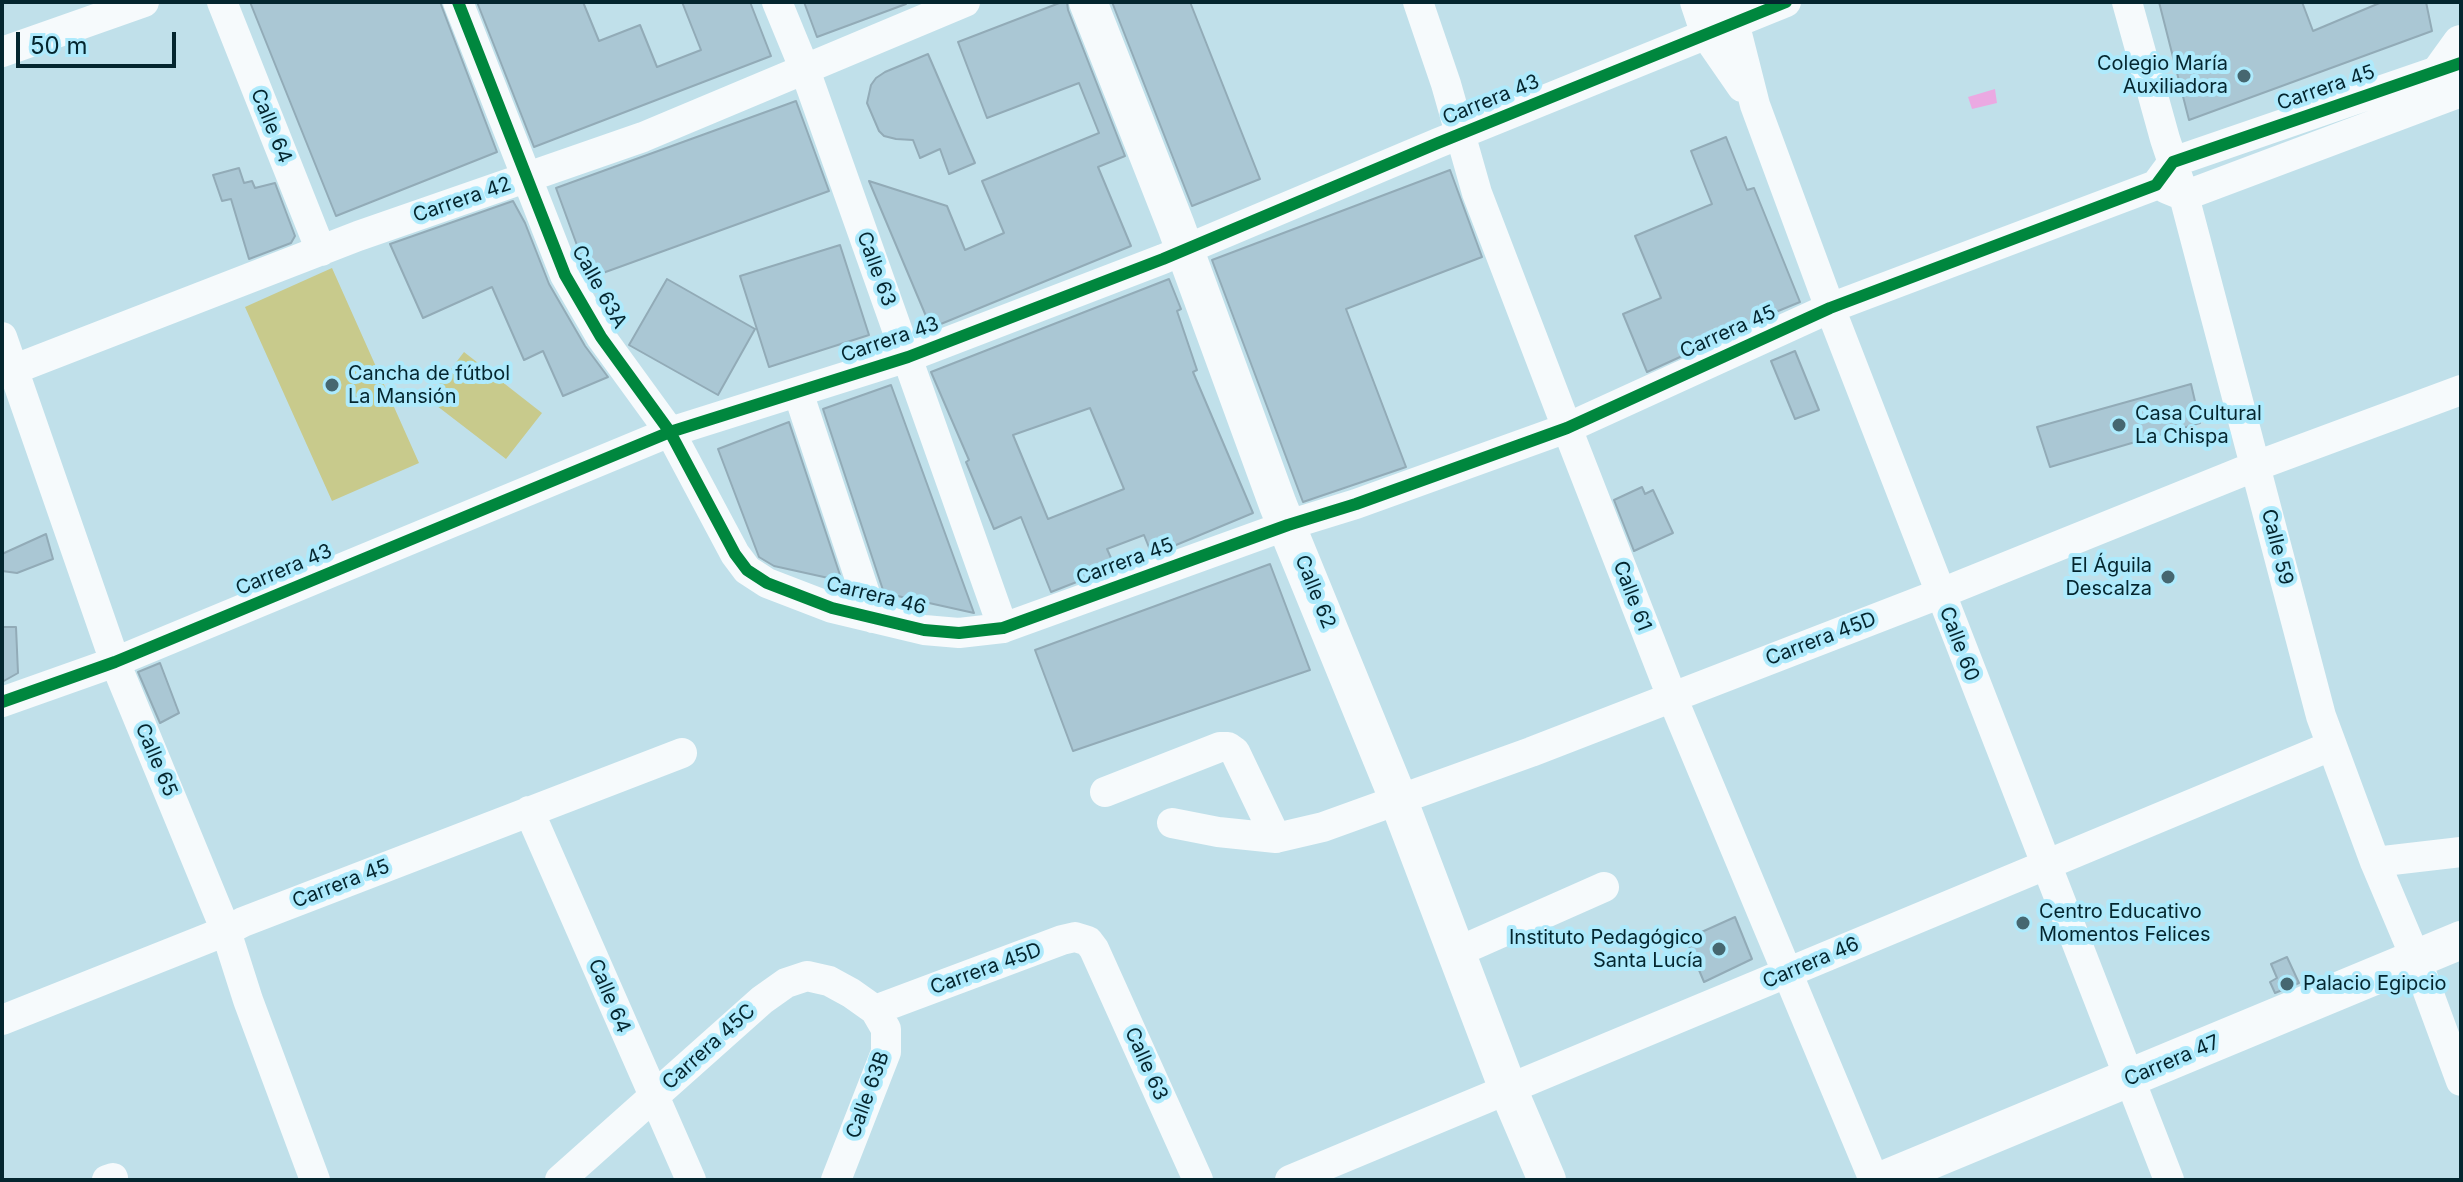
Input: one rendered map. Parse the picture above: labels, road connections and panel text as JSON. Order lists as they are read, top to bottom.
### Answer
{
  "streets": {
    "main road": ["Calle 62", "Carrera 47"],
    "street": [
      "Carrera 45",
      "Carrera 43",
      "Calle 64",
      "Carrera 42",
      "Calle 63",
      "Calle 63A",
      "Calle 59",
      "Carrera 46",
      "Calle 61",
      "Carrera 45D",
      "Calle 60",
      "Calle 65",
      "Carrera 45C",
      "Calle 63B"
    ]
  },
  "crossings": [
    ["Carrera 45", "Calle 64"],
    ["Carrera 45", "Calle 63"],
    ["Carrera 45", "Calle 59"],
    ["Carrera 45", "Calle 62"],
    ["Carrera 45", "Carrera 46"],
    ["Carrera 45", "Calle 61"],
    ["Carrera 45", "Calle 60"],
    ["Carrera 45", "Calle 65"],
    ["Carrera 43", "Calle 63"],
    ["Carrera 43", "Calle 63A"],
    ["Carrera 43", "Calle 62"],
    ["Carrera 43", "Calle 61"],
    ["Carrera 43", "Calle 60"],
    ["Carrera 43", "Calle 65"],
    ["Calle 64", "Carrera 42"],
    ["Calle 64", "Carrera 45C"],
    ["Carrera 42", "Calle 63"],
    ["Carrera 42", "Calle 63A"],
    ["Carrera 42", "Calle 65"],
    ["Calle 63", "Carrera 46"],
    ["Calle 63", "Carrera 45D"],
    ["Calle 63A", "Carrera 46"],
    ["Calle 59", "Carrera 46"],
    ["Calle 59", "Carrera 45D"],
    ["Calle 59", "Carrera 47"],
    ["Calle 62", "Carrera 46"],
    ["Calle 62", "Carrera 45D"],
    ["Carrera 46", "Calle 61"],
    ["Carrera 46", "Calle 60"],
    ["Calle 61", "Carrera 45D"],
    ["Carrera 45D", "Calle 60"],
    ["Carrera 45D", "Carrera 45C"],
    ["Carrera 45D", "Calle 63B"],
    ["Calle 60", "Carrera 47"],
    ["Carrera 45C", "Calle 63B"]
  ],
  "places": [
    "Colegio María Auxiliadora",
    "Cancha de fútbol La Mansión",
    "Casa Cultural La Chispa",
    "El Águila Descalza",
    "Centro Educativo Momentos Felices",
    "Instituto Pedagógico Santa Lucía",
    "Palacio Egipcio"
  ],
  "scale_bar": "50 m"
}
